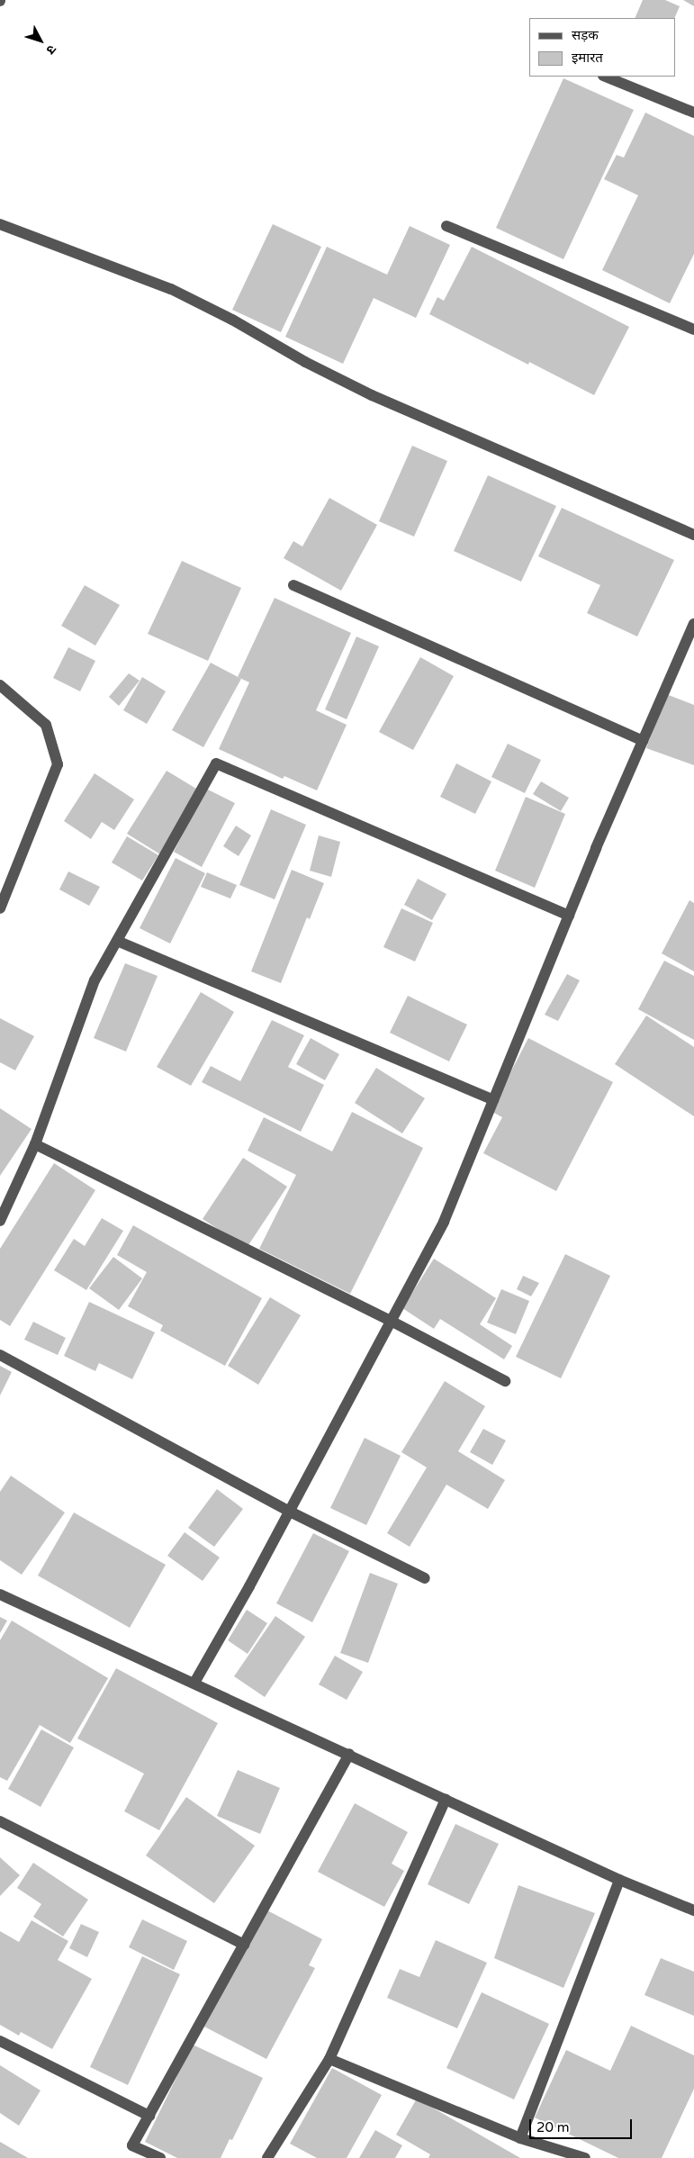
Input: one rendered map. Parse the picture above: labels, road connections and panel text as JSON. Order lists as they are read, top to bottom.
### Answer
{
  "legend": ["सड़क", "इमारत"],
  "scale_bar": "20 m",
  "north": "bottom right"
}
